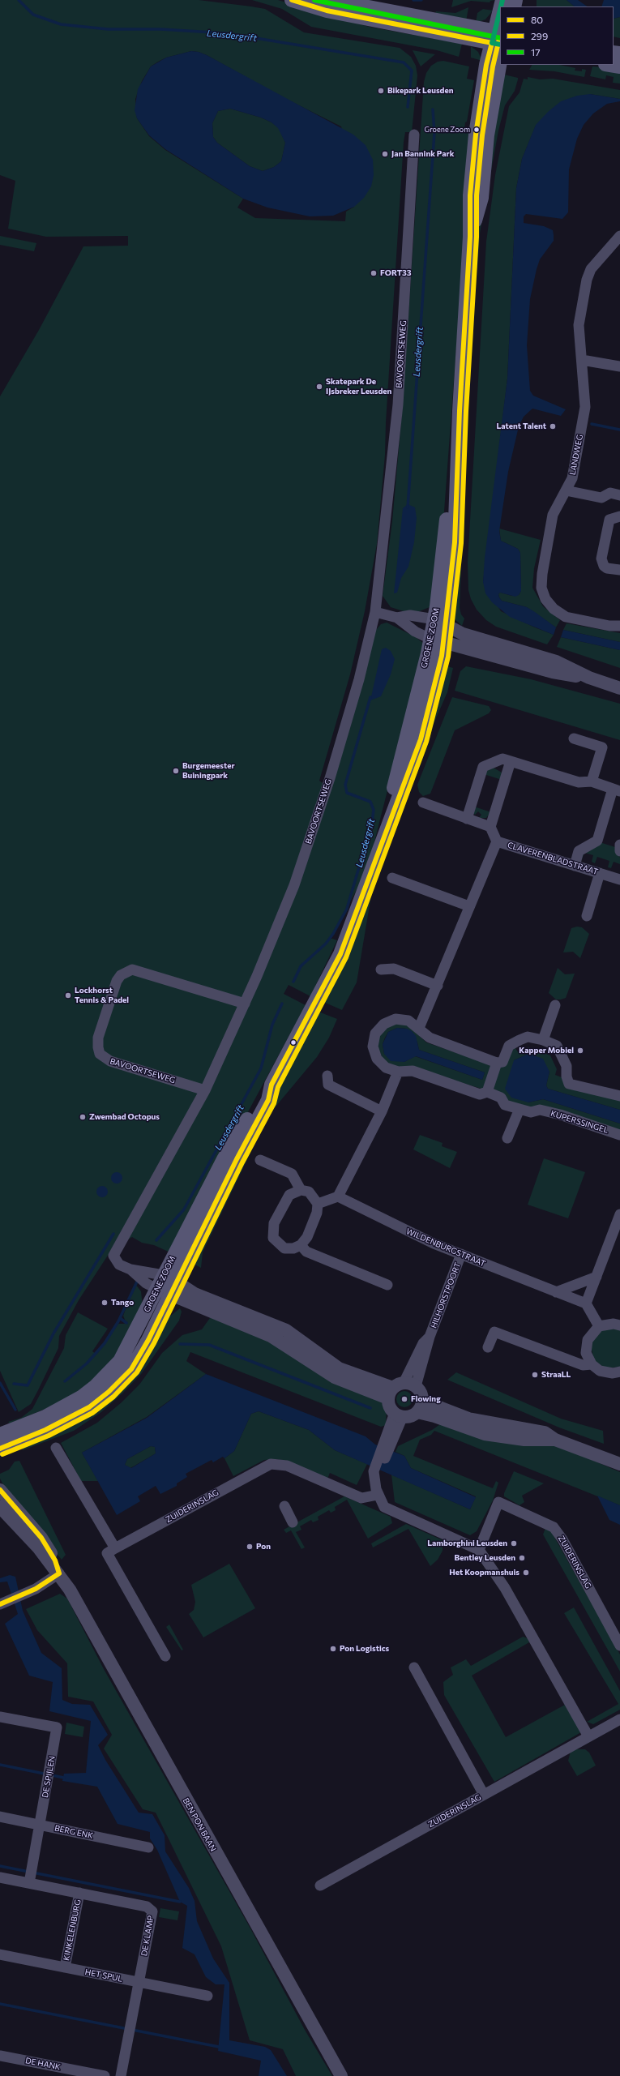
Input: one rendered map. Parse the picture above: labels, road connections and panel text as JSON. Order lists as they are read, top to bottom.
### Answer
{
  "streets": {
    "main road": ["GROENE ZOOM"],
    "street": [
      "BAVOORTSEWEG",
      "LANDWEG",
      "CLAVERENBLADSTRAAT",
      "KUPERSSINGEL",
      "WILDENBURGSTRAAT",
      "HILHORSTPOORT",
      "ZUIDERINSLAG",
      "DE SPIJLEN",
      "BEN PON BAAN",
      "BERG ENK",
      "KINKELENBURG",
      "DE KLAMP",
      "HET SPUL",
      "DE HANK"
    ]
  },
  "crossings": [
    ["BAVOORTSEWEG", "GROENE ZOOM"],
    ["WILDENBURGSTRAAT", "HILHORSTPOORT"],
    ["DE SPIJLEN", "BERG ENK"],
    ["DE SPIJLEN", "DE KLAMP"],
    ["KINKELENBURG", "DE KLAMP"],
    ["KINKELENBURG", "HET SPUL"],
    ["DE KLAMP", "HET SPUL"]
  ],
  "water": ["Leusdergrift"],
  "places": [
    "Bikepark Leusden",
    "Groene Zoom",
    "Jan Bannink Park",
    "FORT33",
    "Skatepark De IJsbreker Leusden",
    "Latent Talent",
    "Burgemeester Buiningpark",
    "Lockhorst Tennis & Padel",
    "Kapper Mobiel",
    "Zwembad Octopus",
    "Tango",
    "StraaLL",
    "Flowing",
    "Lamborghini Leusden",
    "Pon",
    "Bentley Leusden",
    "Het Koopmanshuis",
    "Pon Logistics"
  ],
  "lines": ["transit line 80", "transit line 17", "transit line 299"],
  "legend": ["80", "299", "17"]
}
